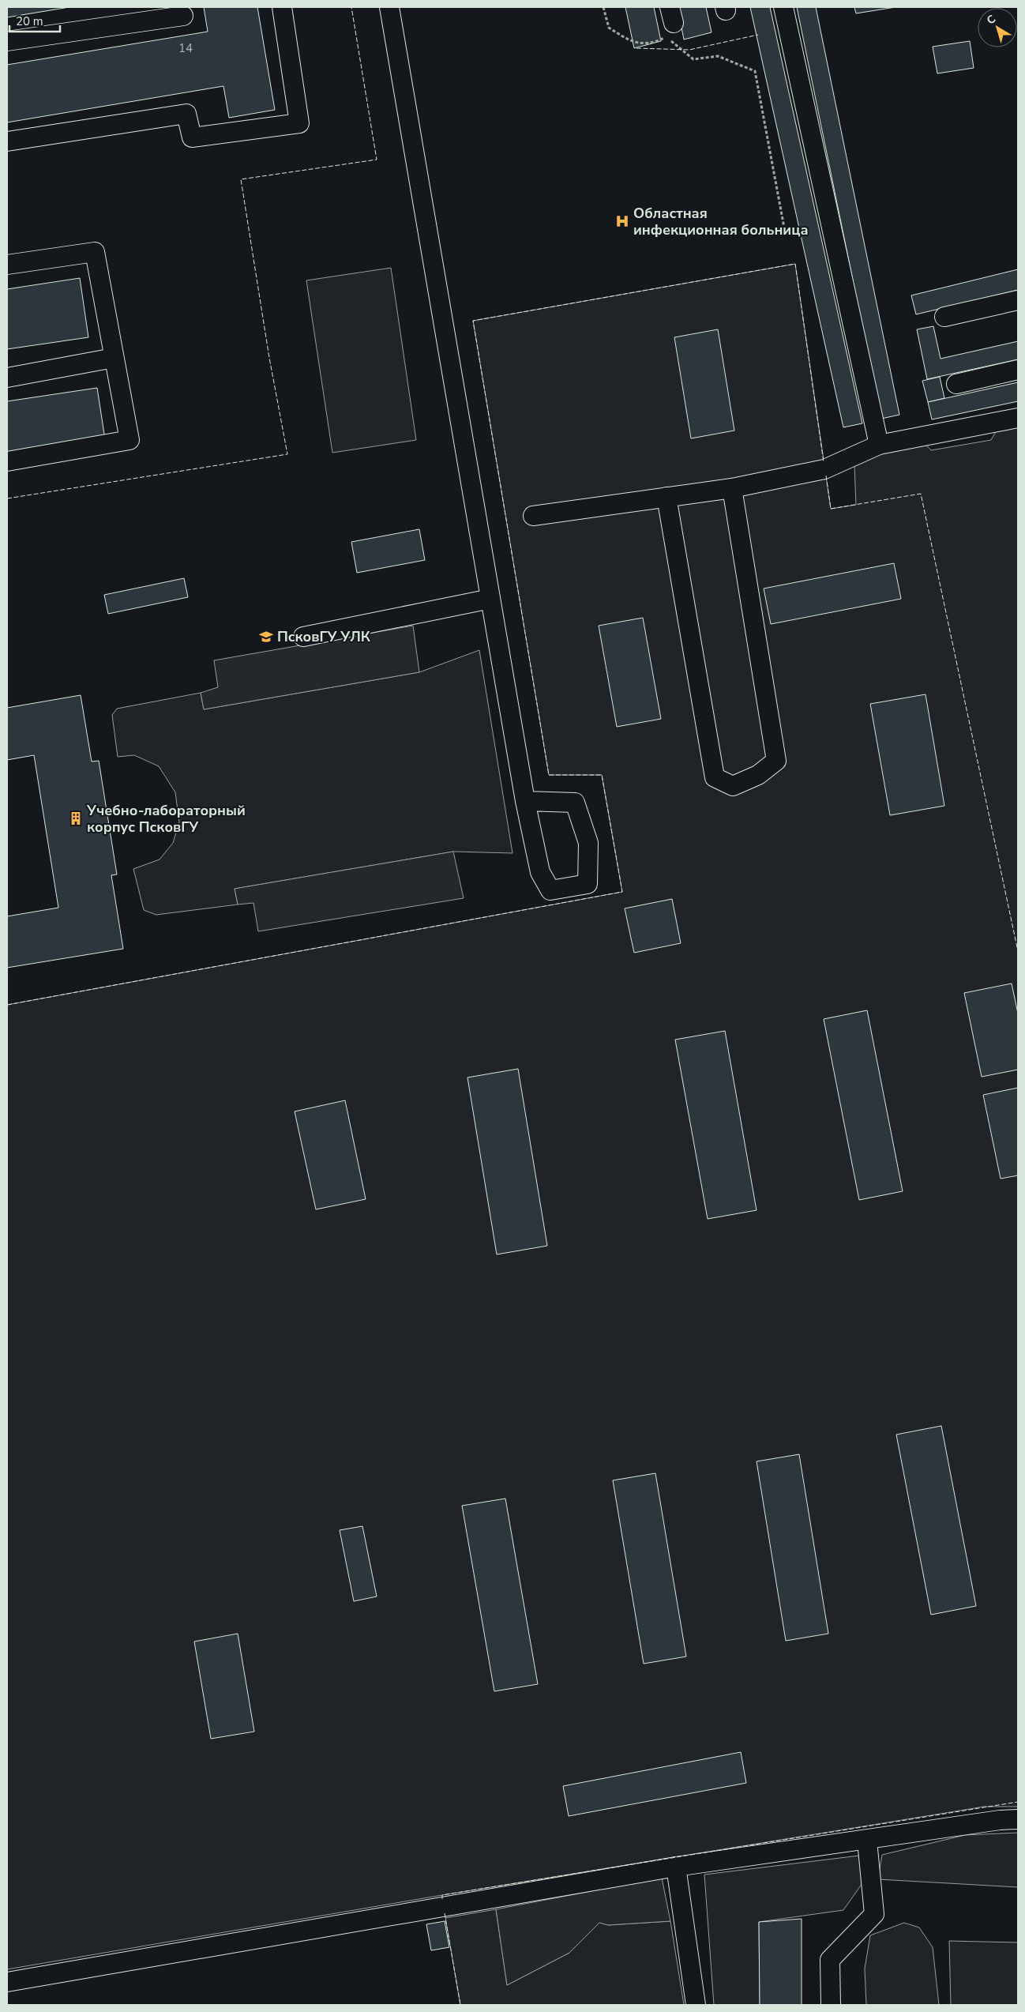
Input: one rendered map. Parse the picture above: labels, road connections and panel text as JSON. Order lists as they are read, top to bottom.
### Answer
{
  "places": {
    "hospital": ["Областная инфекционная больница"],
    "school or university": ["ПсковГУ УЛК"],
    "building": ["Учебно-лабораторный корпус ПсковГУ"]
  },
  "house_numbers": ["14"],
  "scale_bar": "20 m",
  "north": "top left"
}
